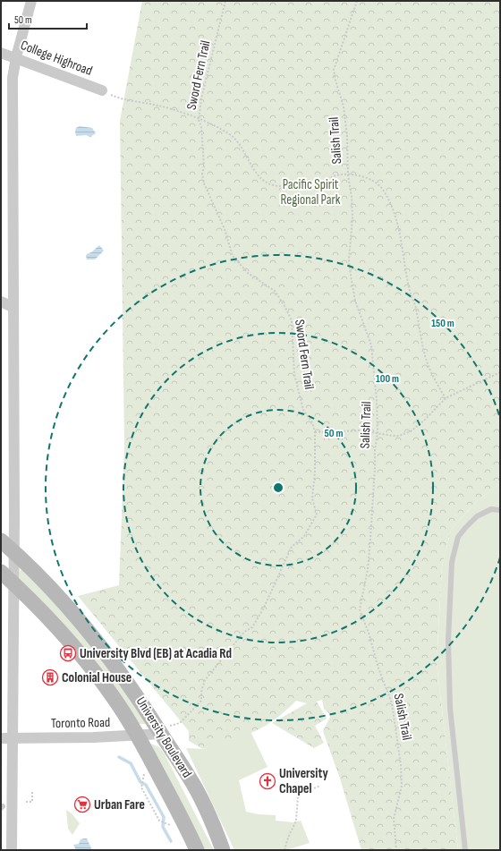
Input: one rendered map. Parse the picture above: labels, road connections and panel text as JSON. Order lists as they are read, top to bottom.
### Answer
{
  "streets": {
    "main road": ["University Boulevard"],
    "street": ["College Highroad", "Toronto Road"],
    "path": ["Sword Fern Trail", "Salish Trail"]
  },
  "crossings": [
    ["Sword Fern Trail", "Toronto Road"],
    ["Sword Fern Trail", "University Boulevard"],
    ["Toronto Road", "University Boulevard"]
  ],
  "parks": ["Pacific Spirit Regional Park"],
  "places": {
    "bus stop": ["University Blvd (EB) at Acadia Rd"],
    "building": ["Colonial House"],
    "church": ["University Chapel"],
    "supermarket": ["Urban Fare"]
  },
  "scale_bar": "50 m",
  "rings": ["150 m", "100 m", "50 m"]
}
